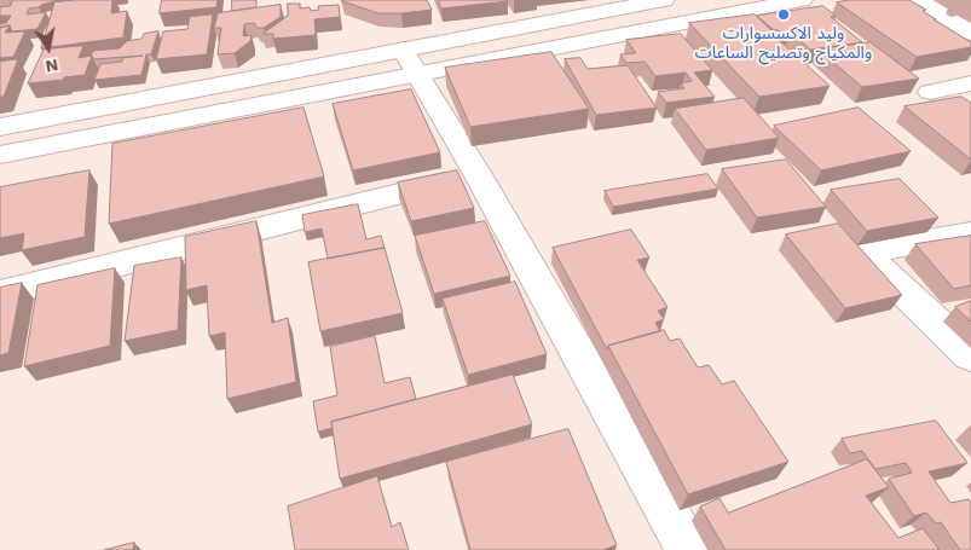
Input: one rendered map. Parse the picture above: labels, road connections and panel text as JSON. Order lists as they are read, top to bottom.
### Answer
{
  "places": ["وليد الاكسسوارات والمكياج وتصليح الساعات"],
  "north": "bottom"
}
